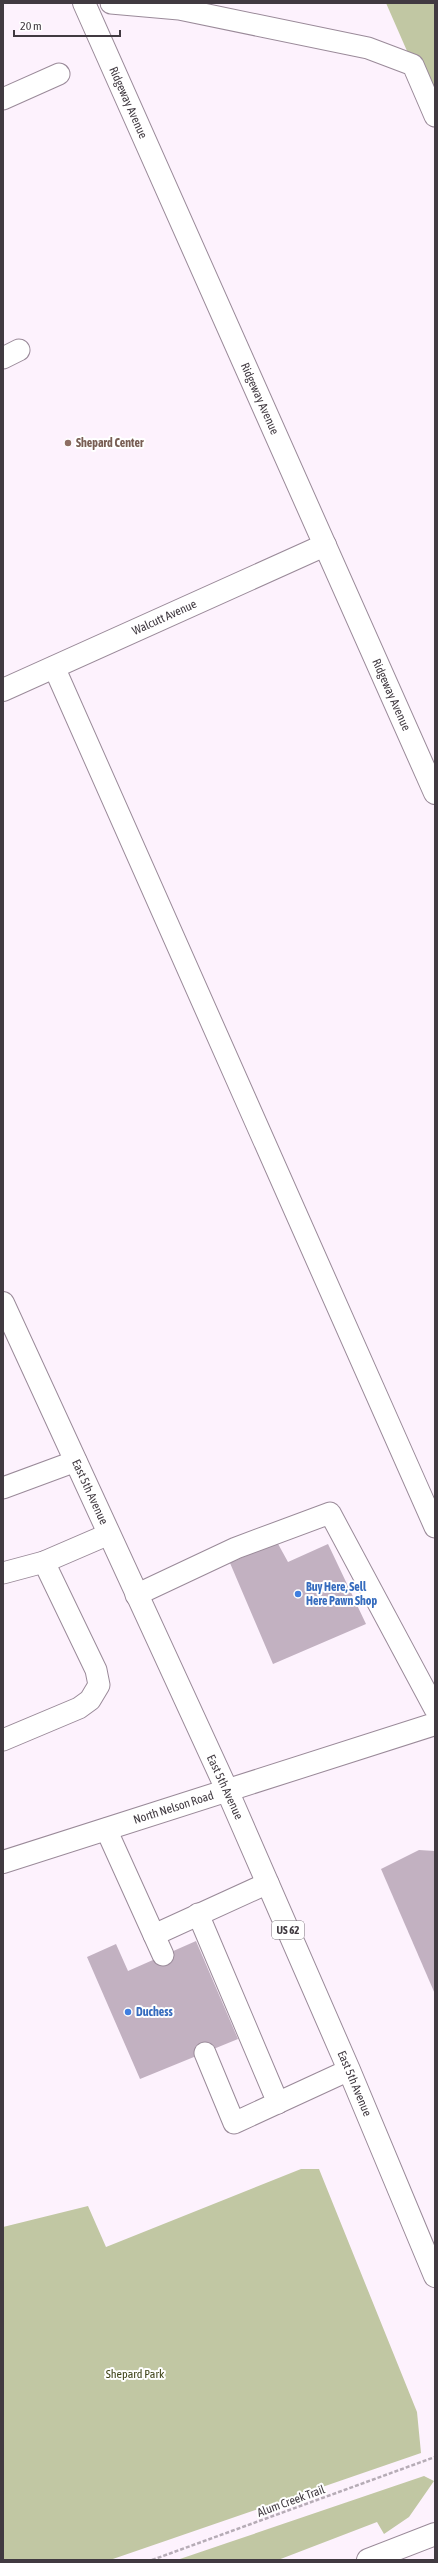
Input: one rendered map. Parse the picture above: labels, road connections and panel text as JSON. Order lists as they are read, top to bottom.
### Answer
{
  "streets": {
    "main road": [
      "Ridgeway Avenue",
      "Walcutt Avenue",
      "East 5th Avenue",
      "North Nelson Road",
      "US 62"
    ],
    "path": ["Alum Creek Trail"]
  },
  "crossings": [
    ["Ridgeway Avenue", "Walcutt Avenue"],
    ["East 5th Avenue", "North Nelson Road"]
  ],
  "parks": ["Shepard Park"],
  "places": ["Shepard Center", "Buy Here, Sell Here Pawn Shop", "Duchess"],
  "scale_bar": "20 m"
}
